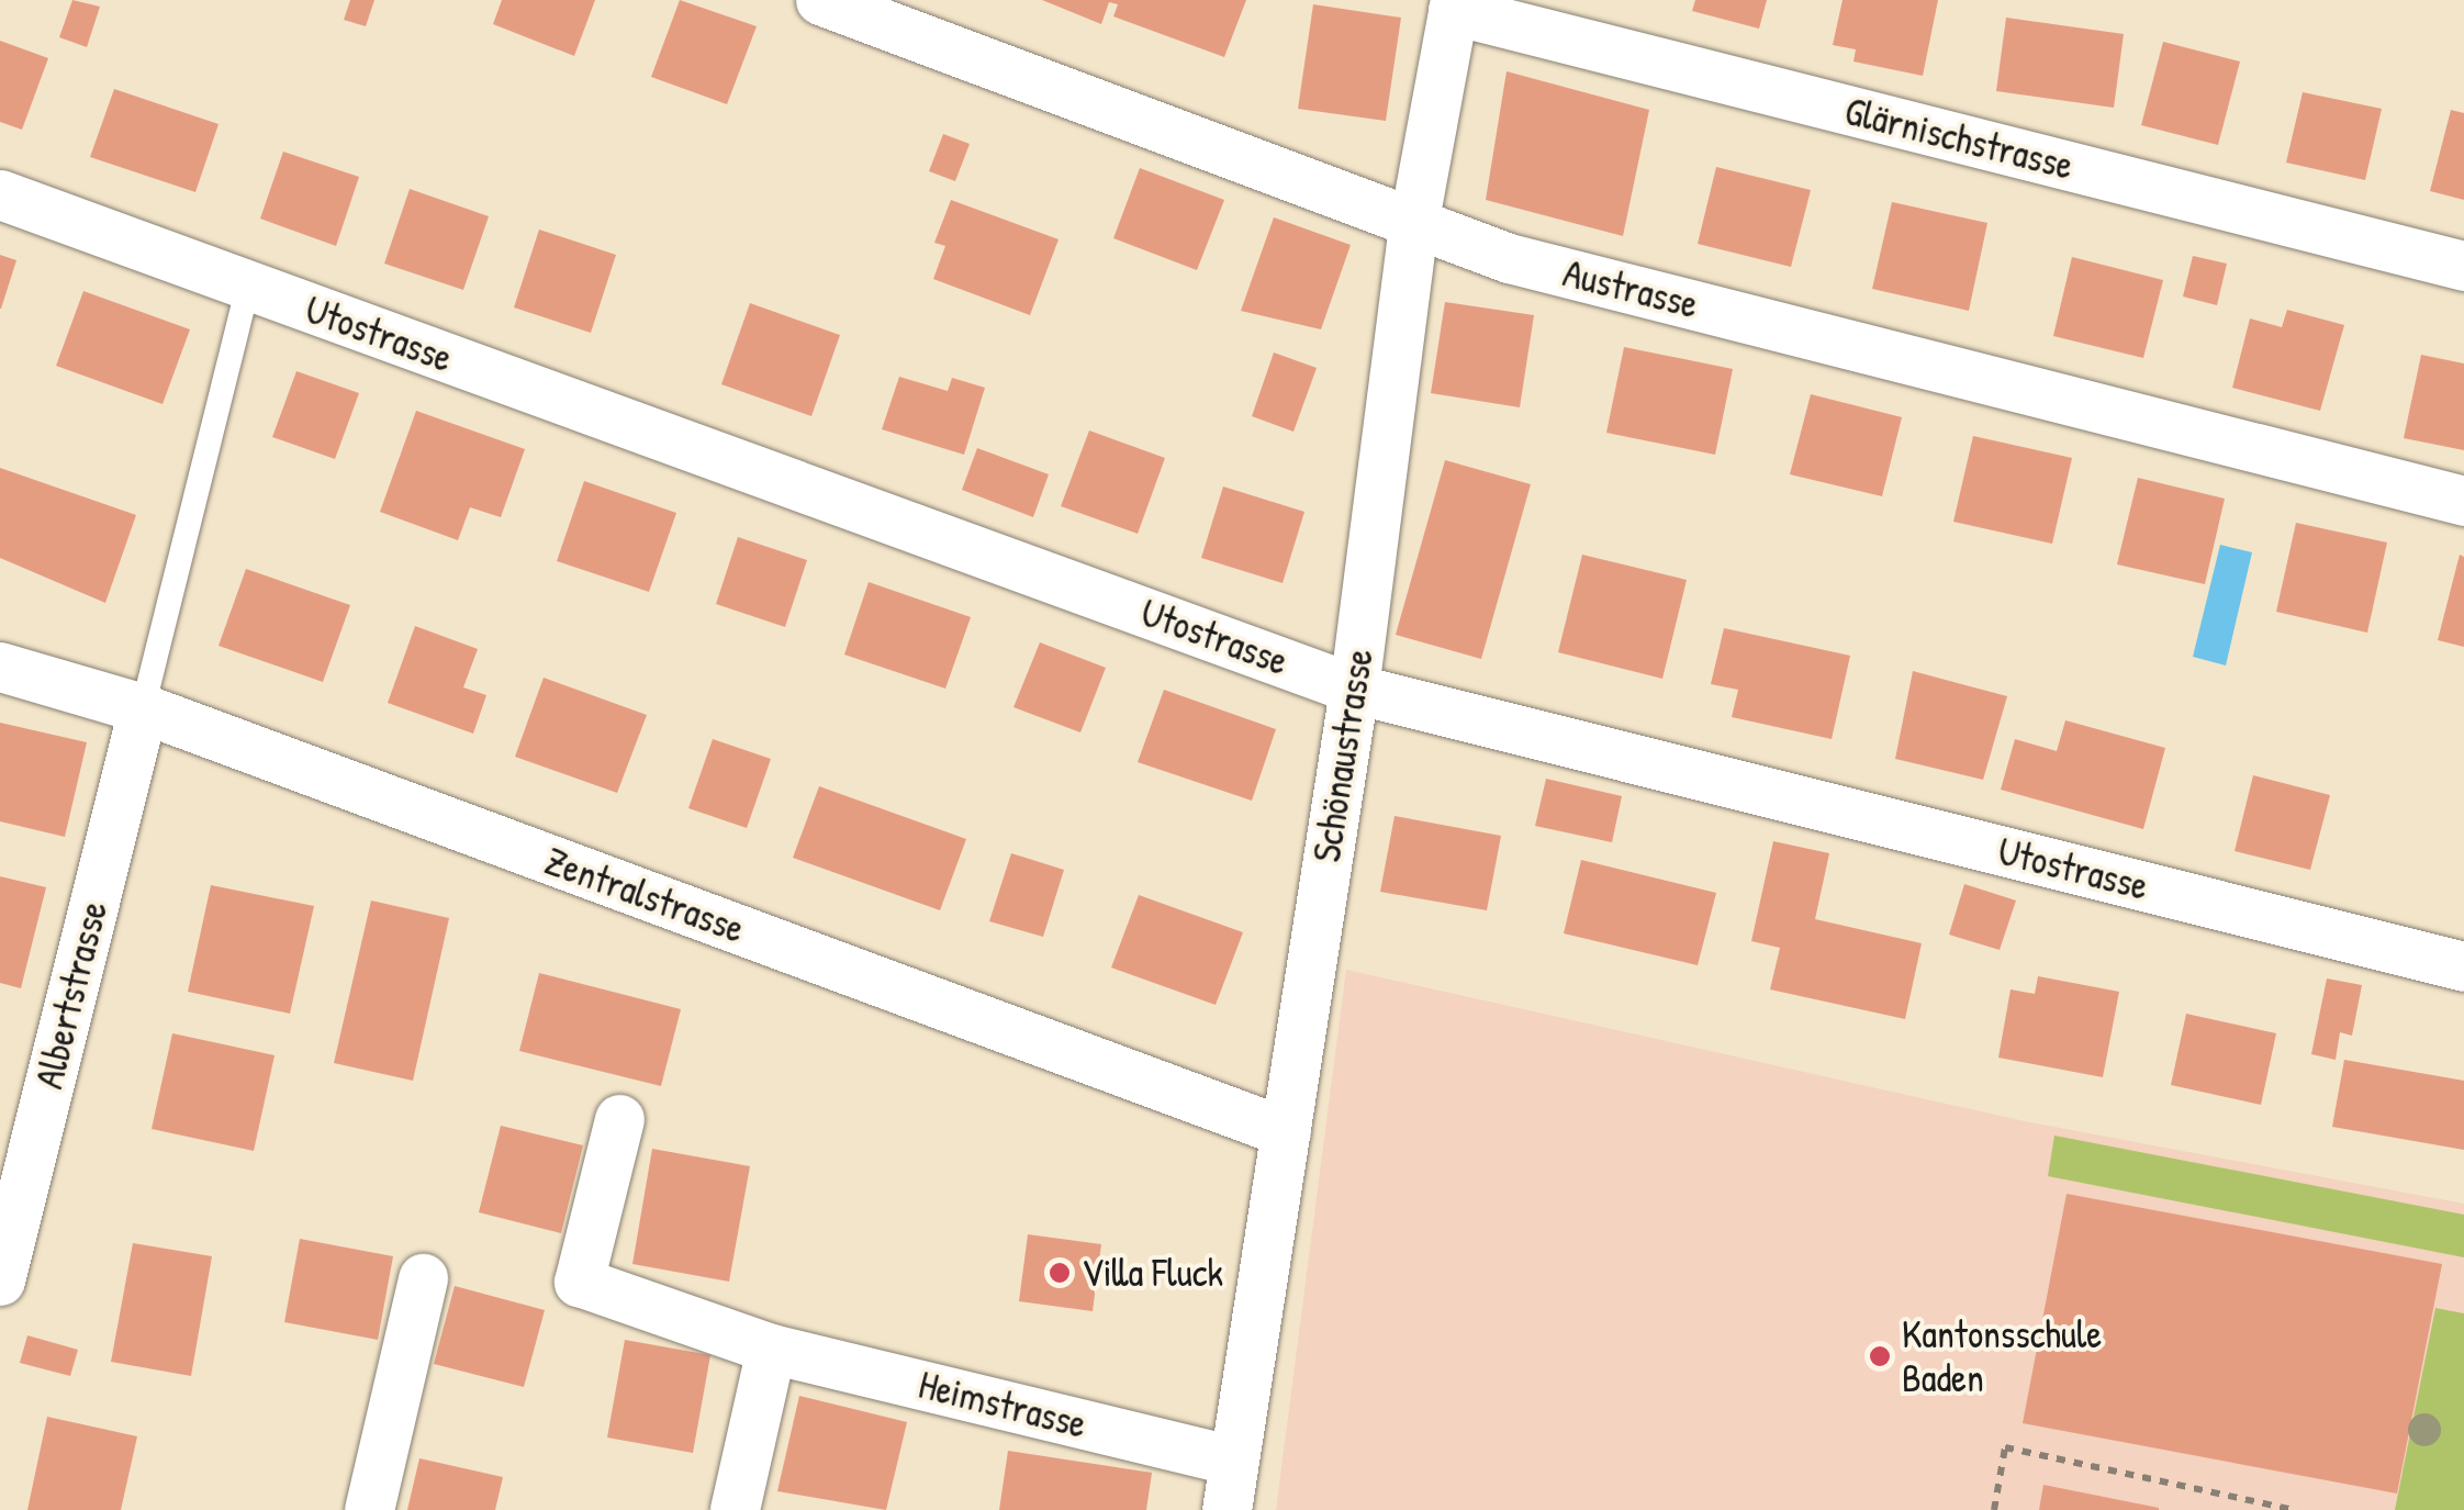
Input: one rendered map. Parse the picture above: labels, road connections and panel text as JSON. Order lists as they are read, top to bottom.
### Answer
{
  "streets": {
    "street": [
      "Glärnischstrasse",
      "Austrasse",
      "Utostrasse",
      "Schönaustrasse",
      "Zentralstrasse",
      "Albertstrasse",
      "Heimstrasse"
    ]
  },
  "crossings": [
    ["Glärnischstrasse", "Schönaustrasse"],
    ["Austrasse", "Schönaustrasse"],
    ["Utostrasse", "Schönaustrasse"],
    ["Schönaustrasse", "Zentralstrasse"],
    ["Schönaustrasse", "Heimstrasse"],
    ["Zentralstrasse", "Albertstrasse"]
  ],
  "places": ["Villa Fluck", "Kantonsschule Baden"]
}
